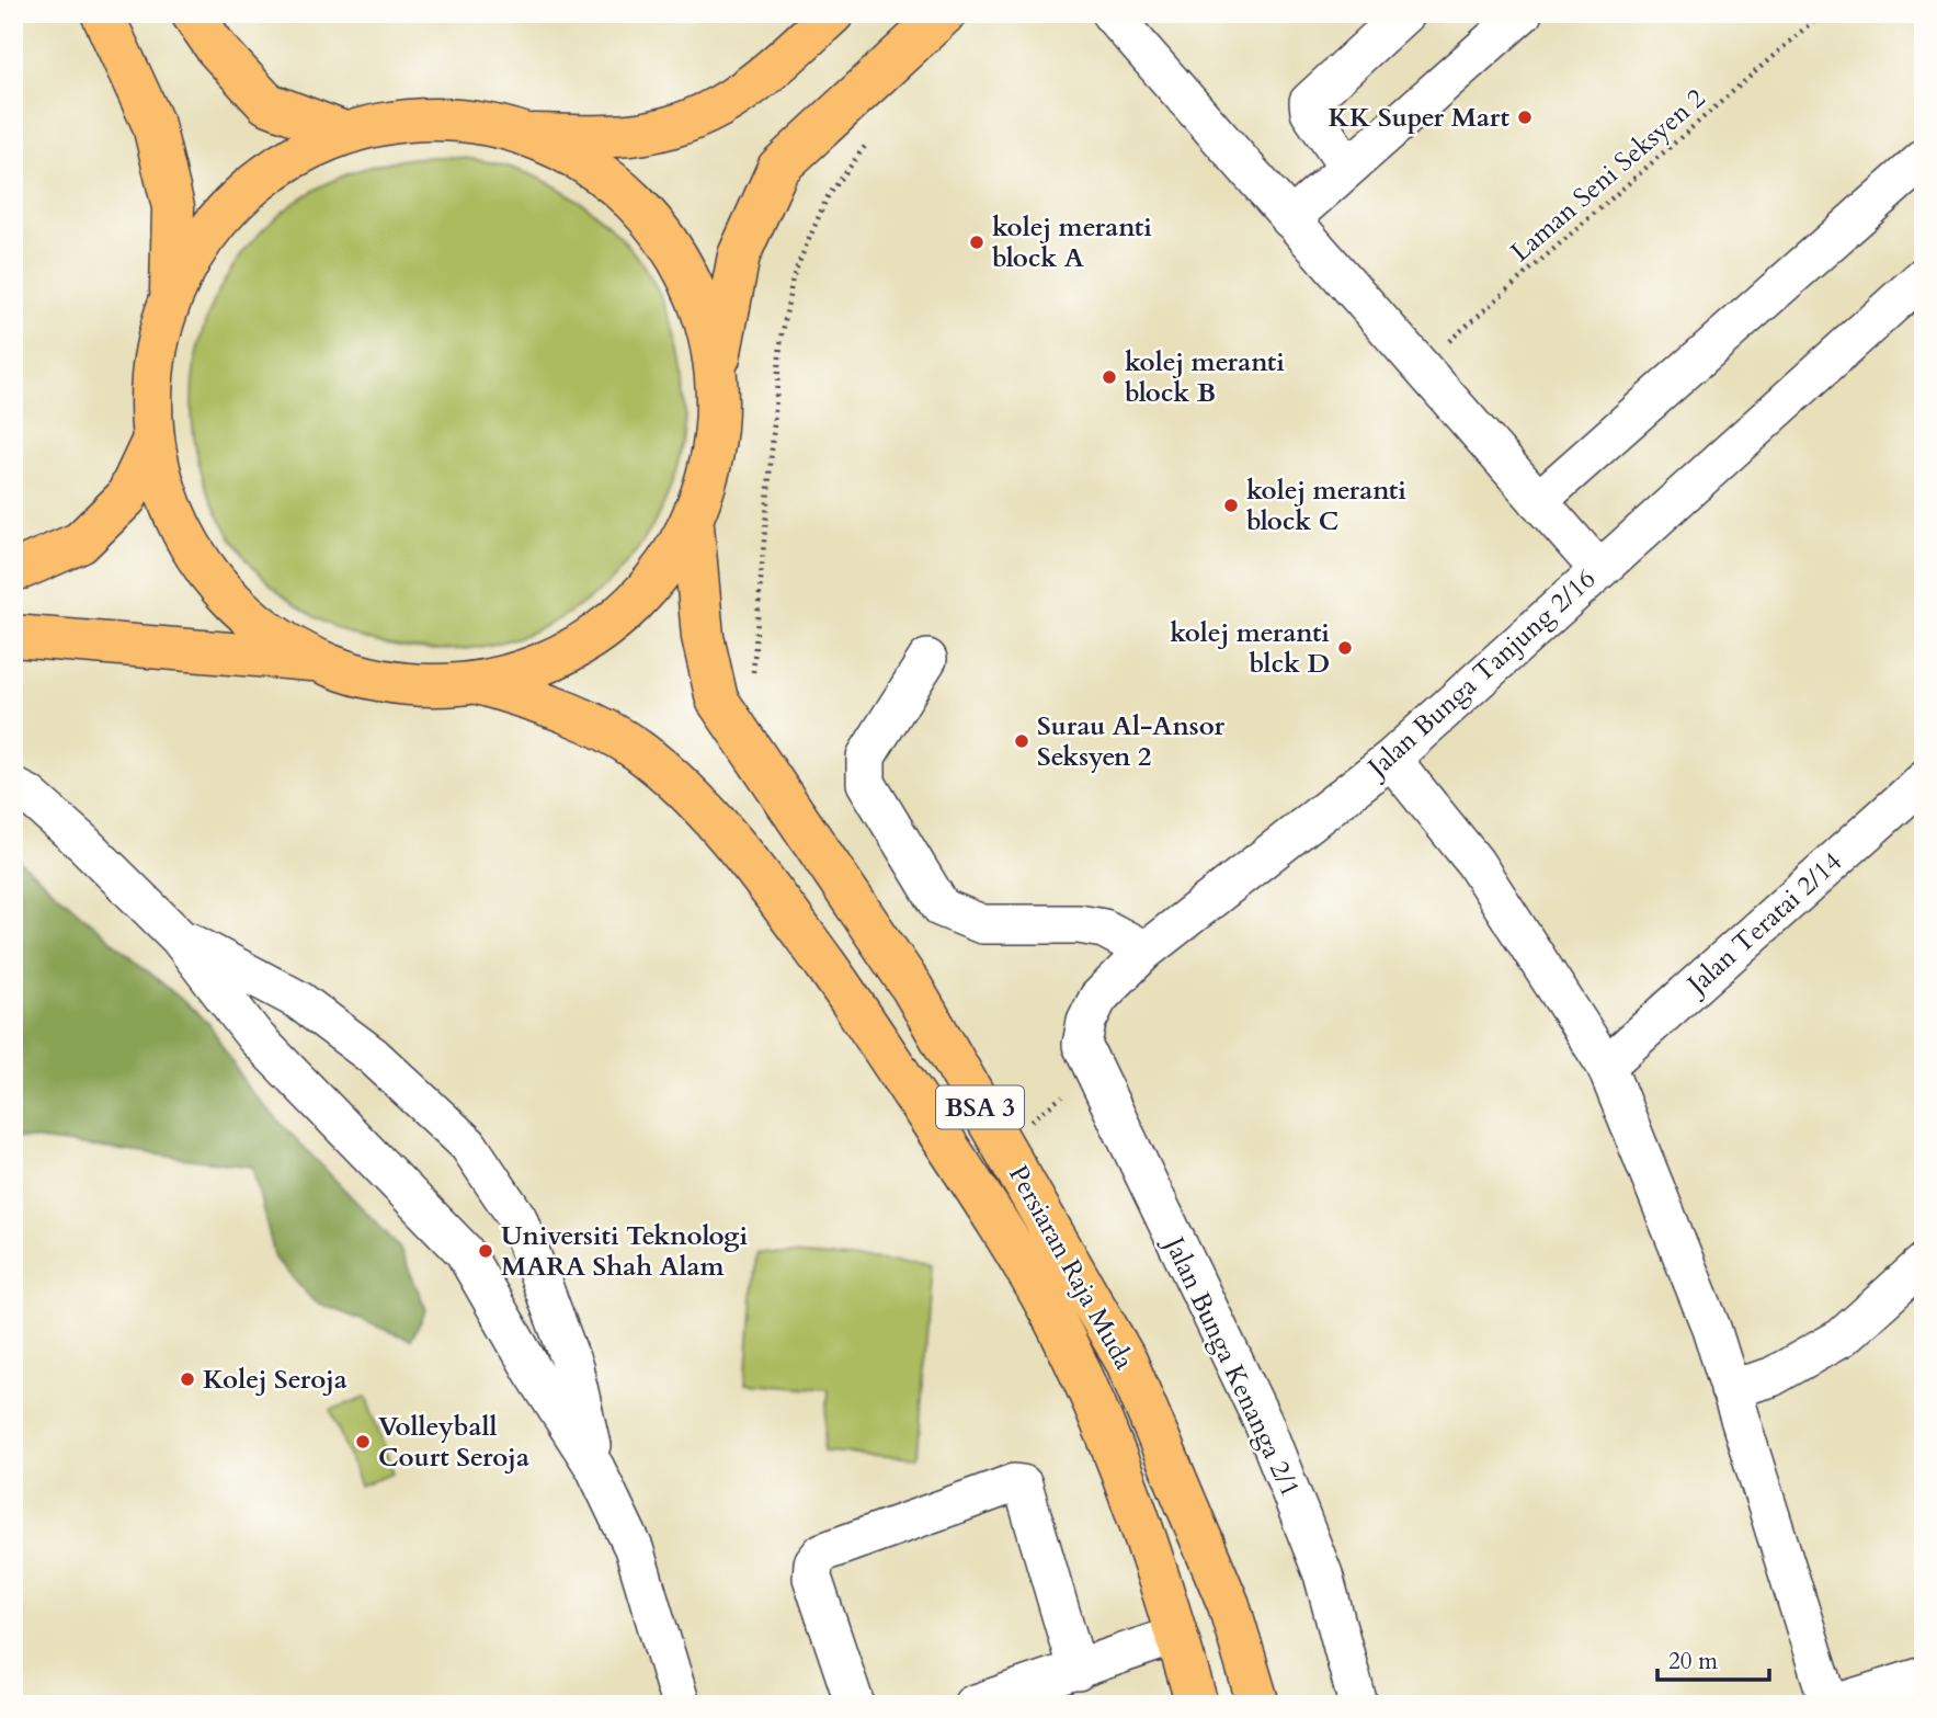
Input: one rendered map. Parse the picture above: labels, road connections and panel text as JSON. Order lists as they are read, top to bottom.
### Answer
{
  "streets": {
    "main road": ["BSA 3", "Persiaran Raja Muda"],
    "street": ["Jalan Bunga Tanjung 2/16", "Jalan Teratai 2/14", "Jalan Bunga Kenanga 2/1"],
    "path": ["Laman Seni Seksyen 2"]
  },
  "crossings": [
    ["Jalan Bunga Tanjung 2/16", "Jalan Bunga Kenanga 2/1"]
  ],
  "places": [
    "KK Super Mart",
    "kolej meranti block A",
    "kolej meranti block B",
    "kolej meranti block C",
    "kolej meranti blck D",
    "Surau Al-Ansor Seksyen 2",
    "Universiti Teknologi MARA Shah Alam",
    "Kolej Seroja",
    "Volleyball Court Seroja"
  ],
  "scale_bar": "20 m"
}
